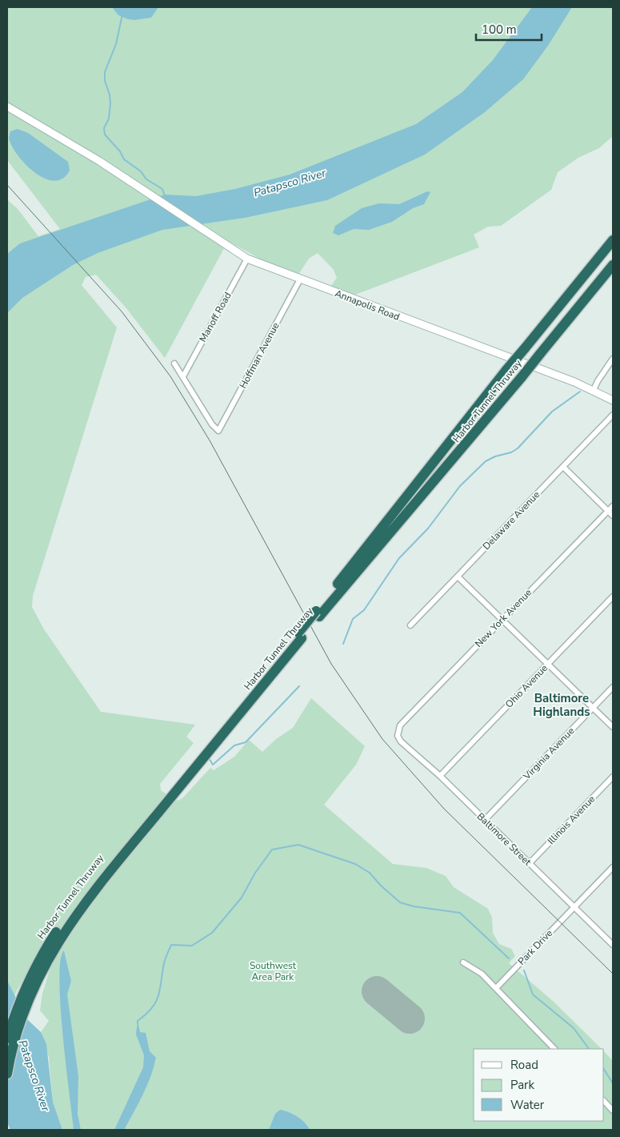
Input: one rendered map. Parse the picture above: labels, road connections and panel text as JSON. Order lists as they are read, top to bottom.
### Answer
{
  "streets": {
    "highway": ["Harbor Tunnel Thruway"],
    "main road": ["Annapolis Road"],
    "street": [
      "Manoff Road",
      "Hoffman Avenue",
      "Delaware Avenue",
      "New York Avenue",
      "Ohio Avenue",
      "Virginia Avenue",
      "Illinois Avenue",
      "Baltimore Street",
      "Park Drive"
    ]
  },
  "crossings": [
    ["Annapolis Road", "Manoff Road"],
    ["Annapolis Road", "Hoffman Avenue"],
    ["Manoff Road", "Hoffman Avenue"],
    ["New York Avenue", "Baltimore Street"],
    ["Ohio Avenue", "Baltimore Street"],
    ["Virginia Avenue", "Baltimore Street"],
    ["Illinois Avenue", "Baltimore Street"],
    ["Baltimore Street", "Park Drive"]
  ],
  "districts": ["Baltimore Highlands"],
  "water": ["Patapsco River"],
  "parks": ["Southwest Area Park"],
  "legend": ["Road", "Park", "Water"],
  "scale_bar": "100 m"
}
